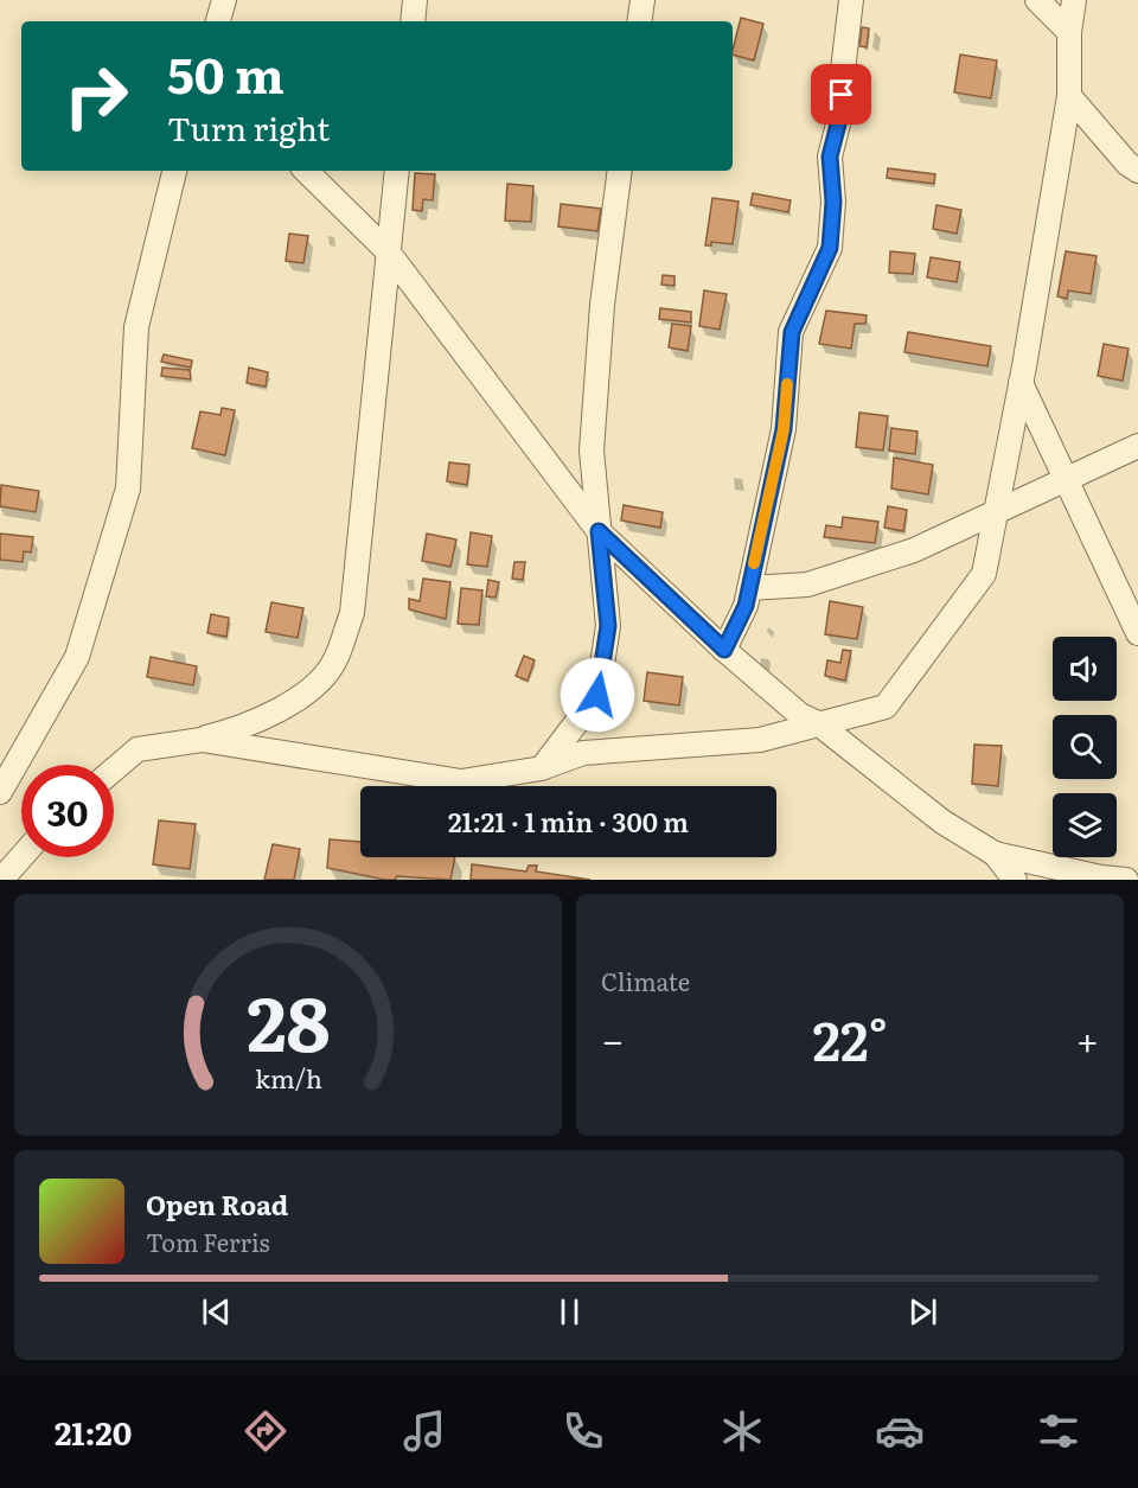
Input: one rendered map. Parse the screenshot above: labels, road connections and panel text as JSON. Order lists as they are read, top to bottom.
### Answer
{
  "page": {
    "turn": ["50 m", "Turn right"],
    "limit": "30",
    "trip": "21:21 · 1 min · 300 m",
    "tile": "Climate",
    "heat": ["−", "22°", "+"],
    "song": ["Open Road", "Tom Ferris"],
    "tabs": "21:20",
    "gauge": ["28", "km/h"]
  }
}
